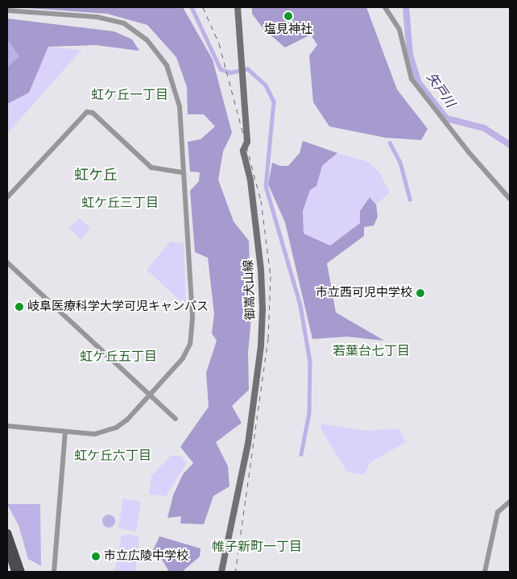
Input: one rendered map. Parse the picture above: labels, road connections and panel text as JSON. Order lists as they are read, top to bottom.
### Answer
{
  "streets": {
    "main road": ["御嵩犬山線"]
  },
  "districts": [
    "虹ケ丘一丁目",
    "虹ケ丘",
    "虹ケ丘三丁目",
    "若葉台七丁目",
    "虹ケ丘五丁目",
    "虹ケ丘六丁目",
    "帷子新町一丁目"
  ],
  "water": ["矢戸川"],
  "places": [
    "塩見神社",
    "市立西可児中学校",
    "岐阜医療科学大学可児キャンパス",
    "市立広陵中学校"
  ]
}
